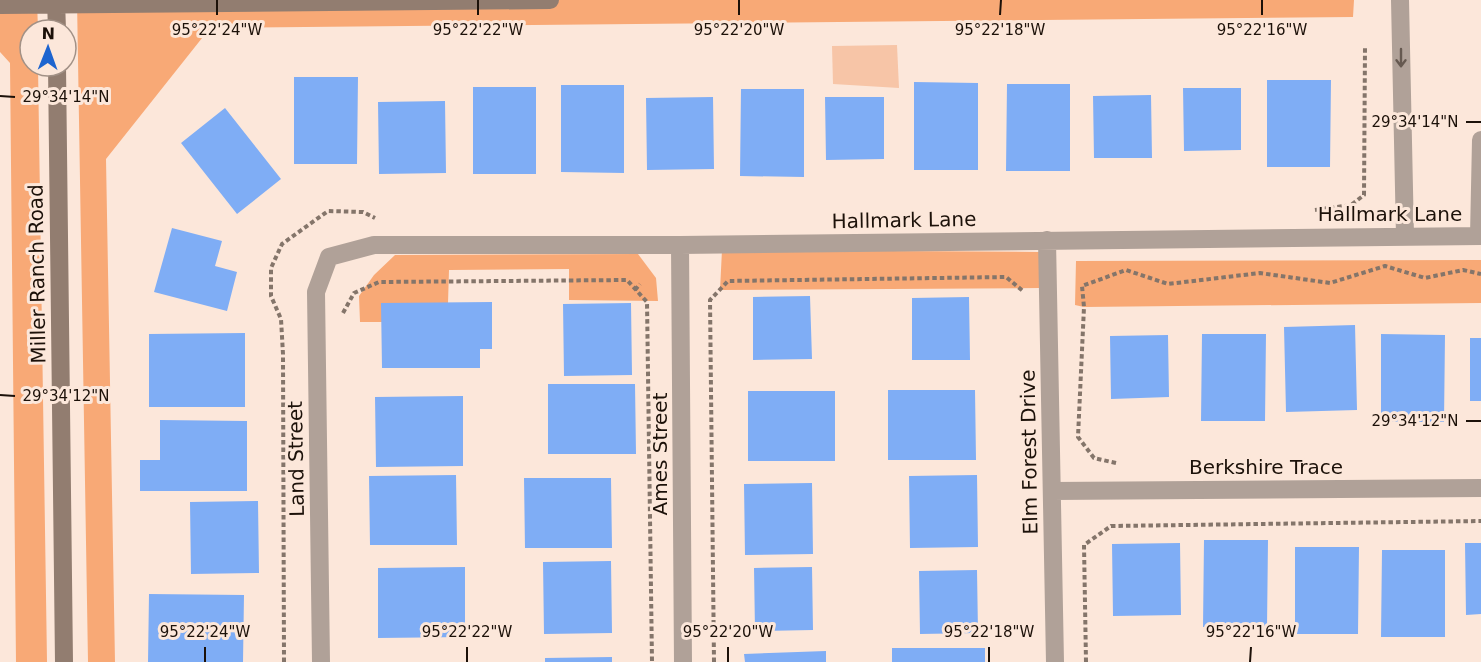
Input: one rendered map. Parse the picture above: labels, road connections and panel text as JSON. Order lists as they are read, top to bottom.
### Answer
{
  "streets": {
    "street": [
      "Hallmark Lane",
      "Miller Ranch Road",
      "Elm Forest Drive",
      "Ames Street",
      "Land Street",
      "Berkshire Trace"
    ]
  },
  "crossings": [
    ["Hallmark Lane", "Elm Forest Drive"],
    ["Hallmark Lane", "Ames Street"],
    ["Hallmark Lane", "Land Street"],
    ["Elm Forest Drive", "Berkshire Trace"]
  ],
  "north": "top",
  "coordinates": [
    "95°22'24\"W",
    "95°22'20\"W",
    "95°22'18\"W",
    "95°22'22\"W",
    "95°22'16\"W",
    "29°34'14\"N",
    "29°34'12\"N"
  ]
}
